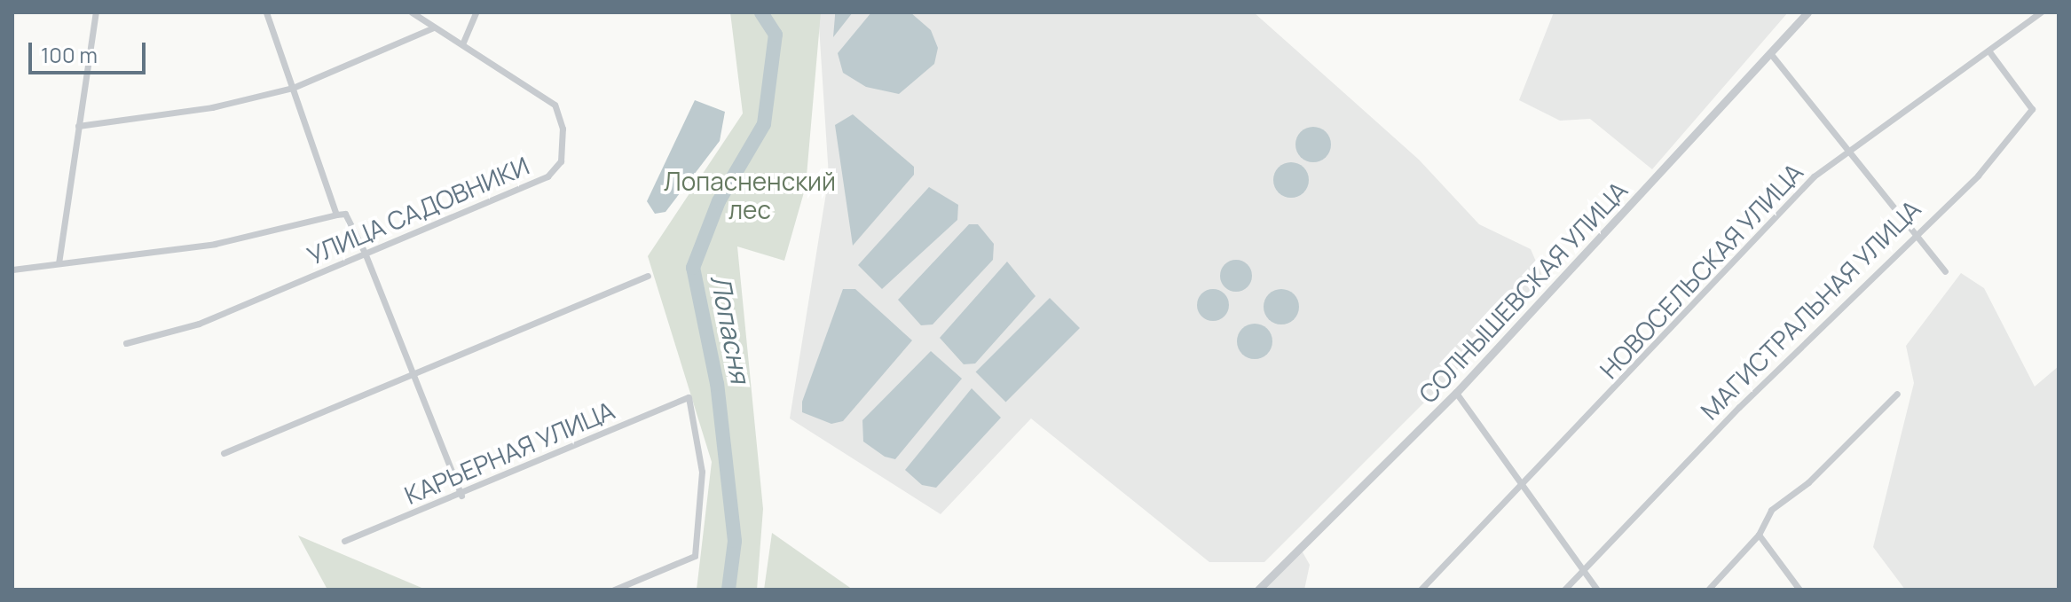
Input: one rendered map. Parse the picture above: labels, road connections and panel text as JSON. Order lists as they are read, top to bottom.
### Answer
{
  "streets": {
    "street": [
      "УЛИЦА САДОВНИКИ",
      "НОВОСЕЛЬСКАЯ УЛИЦА",
      "СОЛНЫШЕВСКАЯ УЛИЦА",
      "МАГИСТРАЛЬНАЯ УЛИЦА",
      "КАРЬЕРНАЯ УЛИЦА"
    ]
  },
  "crossings": [
    ["НОВОСЕЛЬСКАЯ УЛИЦА", "МАГИСТРАЛЬНАЯ УЛИЦА"]
  ],
  "water": ["Лопасня"],
  "parks": ["Лопасненский лес"],
  "scale_bar": "100 m"
}
